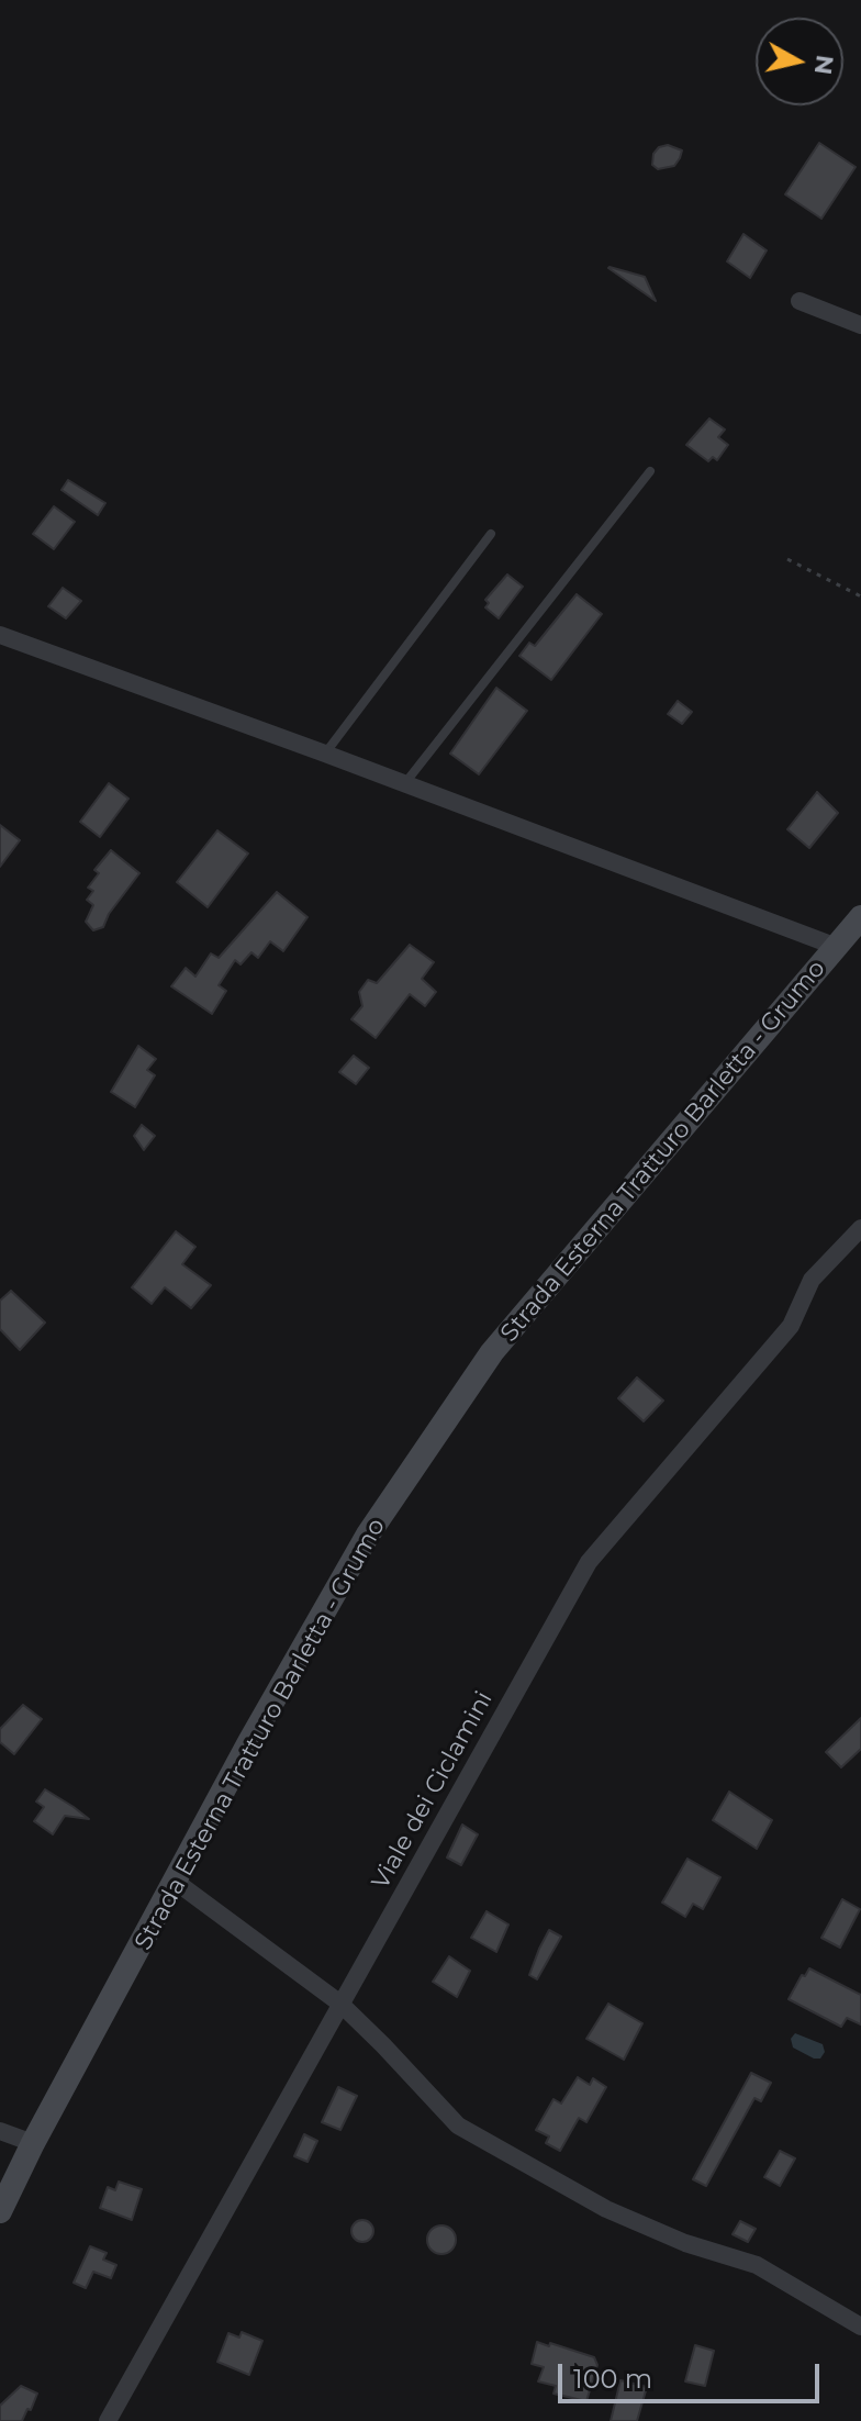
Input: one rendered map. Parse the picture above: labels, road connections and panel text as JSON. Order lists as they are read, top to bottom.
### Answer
{
  "streets": {
    "street": ["Strada Esterna Tratturo Barletta - Grumo", "Viale dei Ciclamini"]
  },
  "scale_bar": "100 m",
  "north": "right"
}
